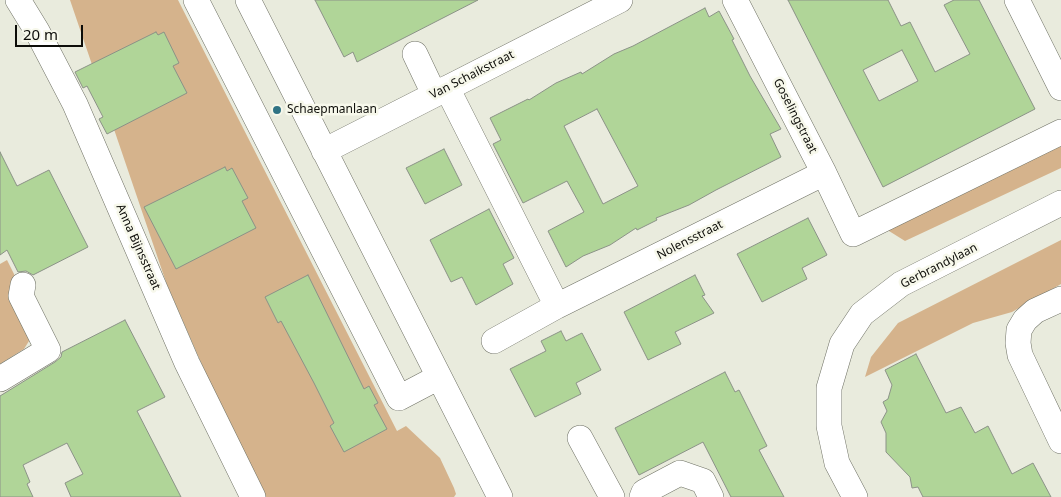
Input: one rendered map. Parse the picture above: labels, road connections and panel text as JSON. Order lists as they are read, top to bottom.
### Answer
{
  "streets": {
    "street": [
      "Van Schaikstraat",
      "Goselingstraat",
      "Nolensstraat",
      "Anna Bijnsstraat",
      "Gerbrandylaan"
    ]
  },
  "crossings": [
    ["Goselingstraat", "Nolensstraat"]
  ],
  "places": ["Schaepmanlaan"],
  "scale_bar": "20 m"
}
